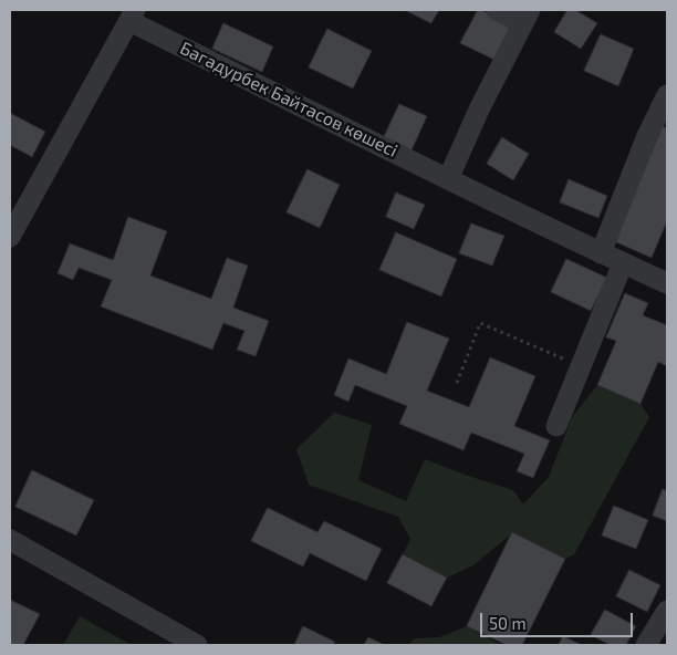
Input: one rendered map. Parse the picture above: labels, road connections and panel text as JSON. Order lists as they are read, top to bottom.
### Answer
{
  "streets": {
    "street": ["Багадурбек Байтасов көшесі"]
  },
  "scale_bar": "50 m"
}
